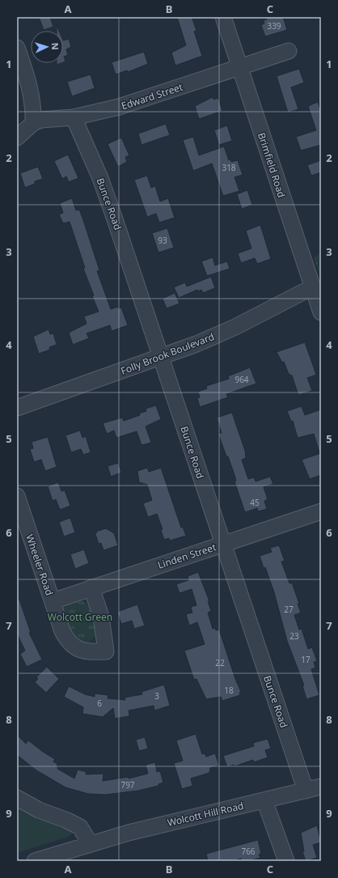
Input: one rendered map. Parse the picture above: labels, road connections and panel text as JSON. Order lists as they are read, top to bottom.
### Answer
{
  "streets": {
    "street": [
      "Edward Street",
      "Brimfield Road",
      "Bunce Road",
      "Folly Brook Boulevard",
      "Linden Street",
      "Wheeler Road",
      "Wolcott Hill Road"
    ]
  },
  "crossings": [
    ["Edward Street", "Brimfield Road"],
    ["Edward Street", "Bunce Road"],
    ["Brimfield Road", "Folly Brook Boulevard"],
    ["Bunce Road", "Folly Brook Boulevard"],
    ["Bunce Road", "Linden Street"],
    ["Bunce Road", "Wolcott Hill Road"],
    ["Linden Street", "Wheeler Road"]
  ],
  "parks": ["Wolcott Green"],
  "house_numbers": [
    "339",
    "318",
    "93",
    "964",
    "45",
    "27",
    "23",
    "17",
    "22",
    "18",
    "3",
    "6",
    "797",
    "766"
  ],
  "north": "right",
  "grid": {
    "columns": ["A", "B", "C"],
    "rows": [
      "1",
      "2",
      "3",
      "4",
      "5",
      "6",
      "7",
      "8",
      "9"
    ]
  }
}
